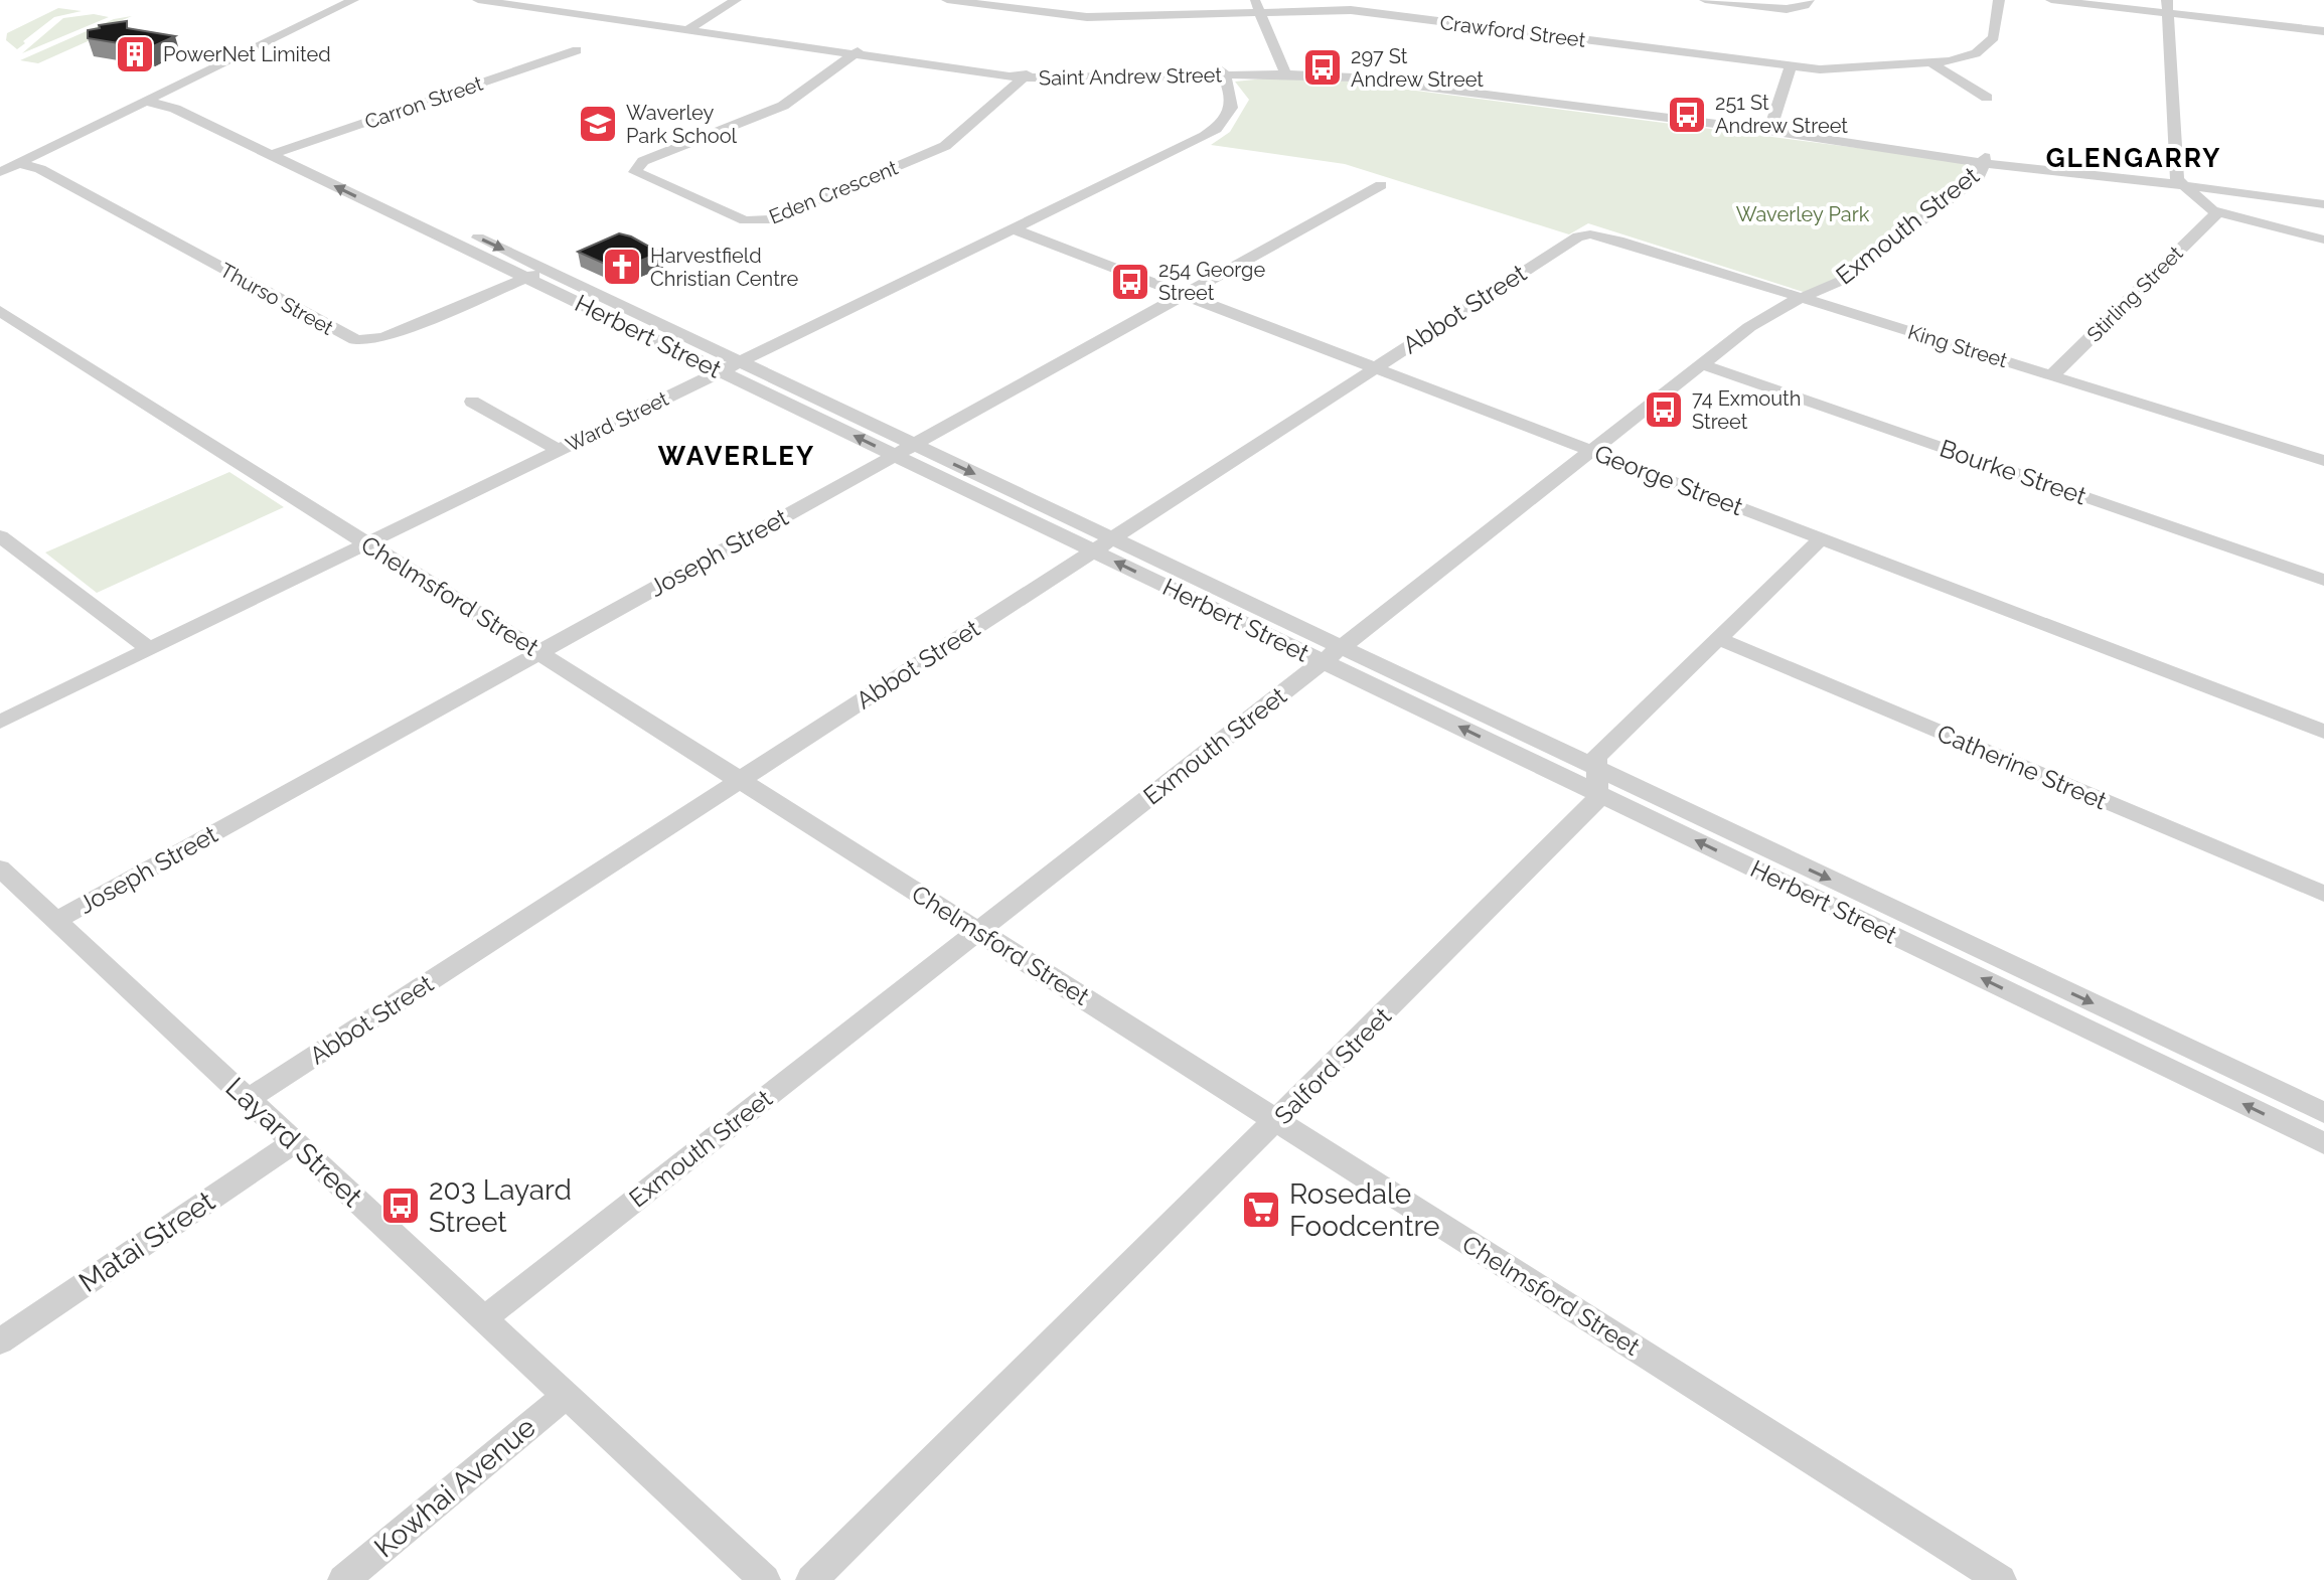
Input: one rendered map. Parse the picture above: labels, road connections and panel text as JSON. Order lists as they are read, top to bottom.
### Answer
{
  "streets": {
    "street": [
      "Crawford Street",
      "Saint Andrew Street",
      "Carron Street",
      "Eden Crescent",
      "Exmouth Street",
      "Stirling Street",
      "Thurso Street",
      "Abbot Street",
      "Herbert Street",
      "King Street",
      "Ward Street",
      "Bourke Street",
      "George Street",
      "Joseph Street",
      "Chelmsford Street",
      "Catherine Street",
      "Salford Street",
      "Layard Street",
      "Matai Street",
      "Kowhai Avenue"
    ]
  },
  "crossings": [
    ["Saint Andrew Street", "Eden Crescent"],
    ["Saint Andrew Street", "Exmouth Street"],
    ["Saint Andrew Street", "Ward Street"],
    ["Carron Street", "Herbert Street"],
    ["Exmouth Street", "Herbert Street"],
    ["Exmouth Street", "King Street"],
    ["Exmouth Street", "Bourke Street"],
    ["Exmouth Street", "George Street"],
    ["Exmouth Street", "Chelmsford Street"],
    ["Exmouth Street", "Layard Street"],
    ["Stirling Street", "King Street"],
    ["Thurso Street", "Herbert Street"],
    ["Abbot Street", "Herbert Street"],
    ["Abbot Street", "King Street"],
    ["Abbot Street", "George Street"],
    ["Abbot Street", "Chelmsford Street"],
    ["Abbot Street", "Layard Street"],
    ["Herbert Street", "Ward Street"],
    ["Herbert Street", "Joseph Street"],
    ["Herbert Street", "Salford Street"],
    ["Ward Street", "George Street"],
    ["Ward Street", "Chelmsford Street"],
    ["George Street", "Joseph Street"],
    ["Joseph Street", "Chelmsford Street"],
    ["Joseph Street", "Layard Street"],
    ["Chelmsford Street", "Salford Street"],
    ["Layard Street", "Matai Street"],
    ["Layard Street", "Kowhai Avenue"]
  ],
  "districts": ["GLENGARRY", "WAVERLEY"],
  "parks": ["Waverley Park"],
  "places": {
    "building": ["PowerNet Limited"],
    "bus stop": [
      "297 St Andrew Street",
      "251 St Andrew Street",
      "254 George Street",
      "74 Exmouth Street",
      "203 Layard Street"
    ],
    "school or university": ["Waverley Park School"],
    "church": ["Harvestfield Christian Centre"],
    "supermarket": ["Rosedale Foodcentre"]
  }
}
